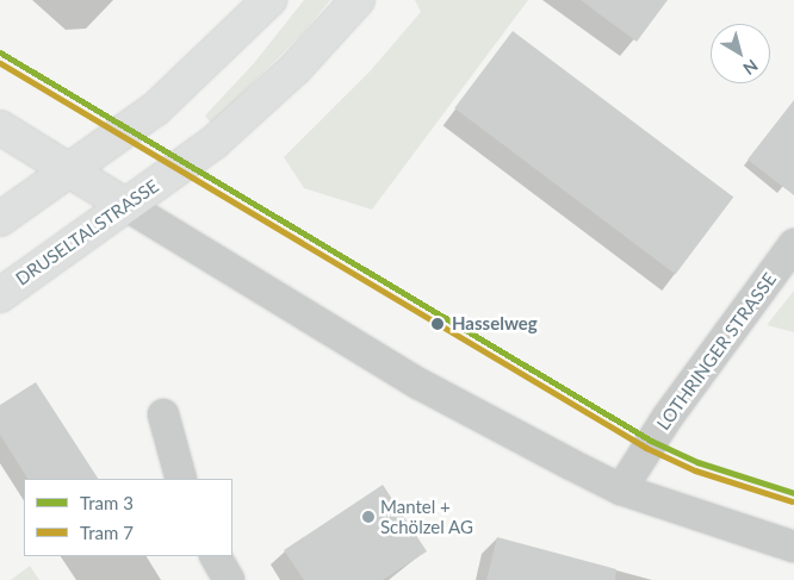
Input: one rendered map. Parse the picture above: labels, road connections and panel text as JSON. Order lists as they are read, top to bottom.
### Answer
{
  "streets": {
    "main road": ["DRUSELTALSTRASSE"],
    "street": ["LOTHRINGER STRASSE"]
  },
  "places": ["Hasselweg", "Mantel + Schölzel AG"],
  "lines": ["tram line 3", "tram line 7"],
  "legend": ["Tram 3", "Tram 7"],
  "north": "bottom right"
}
